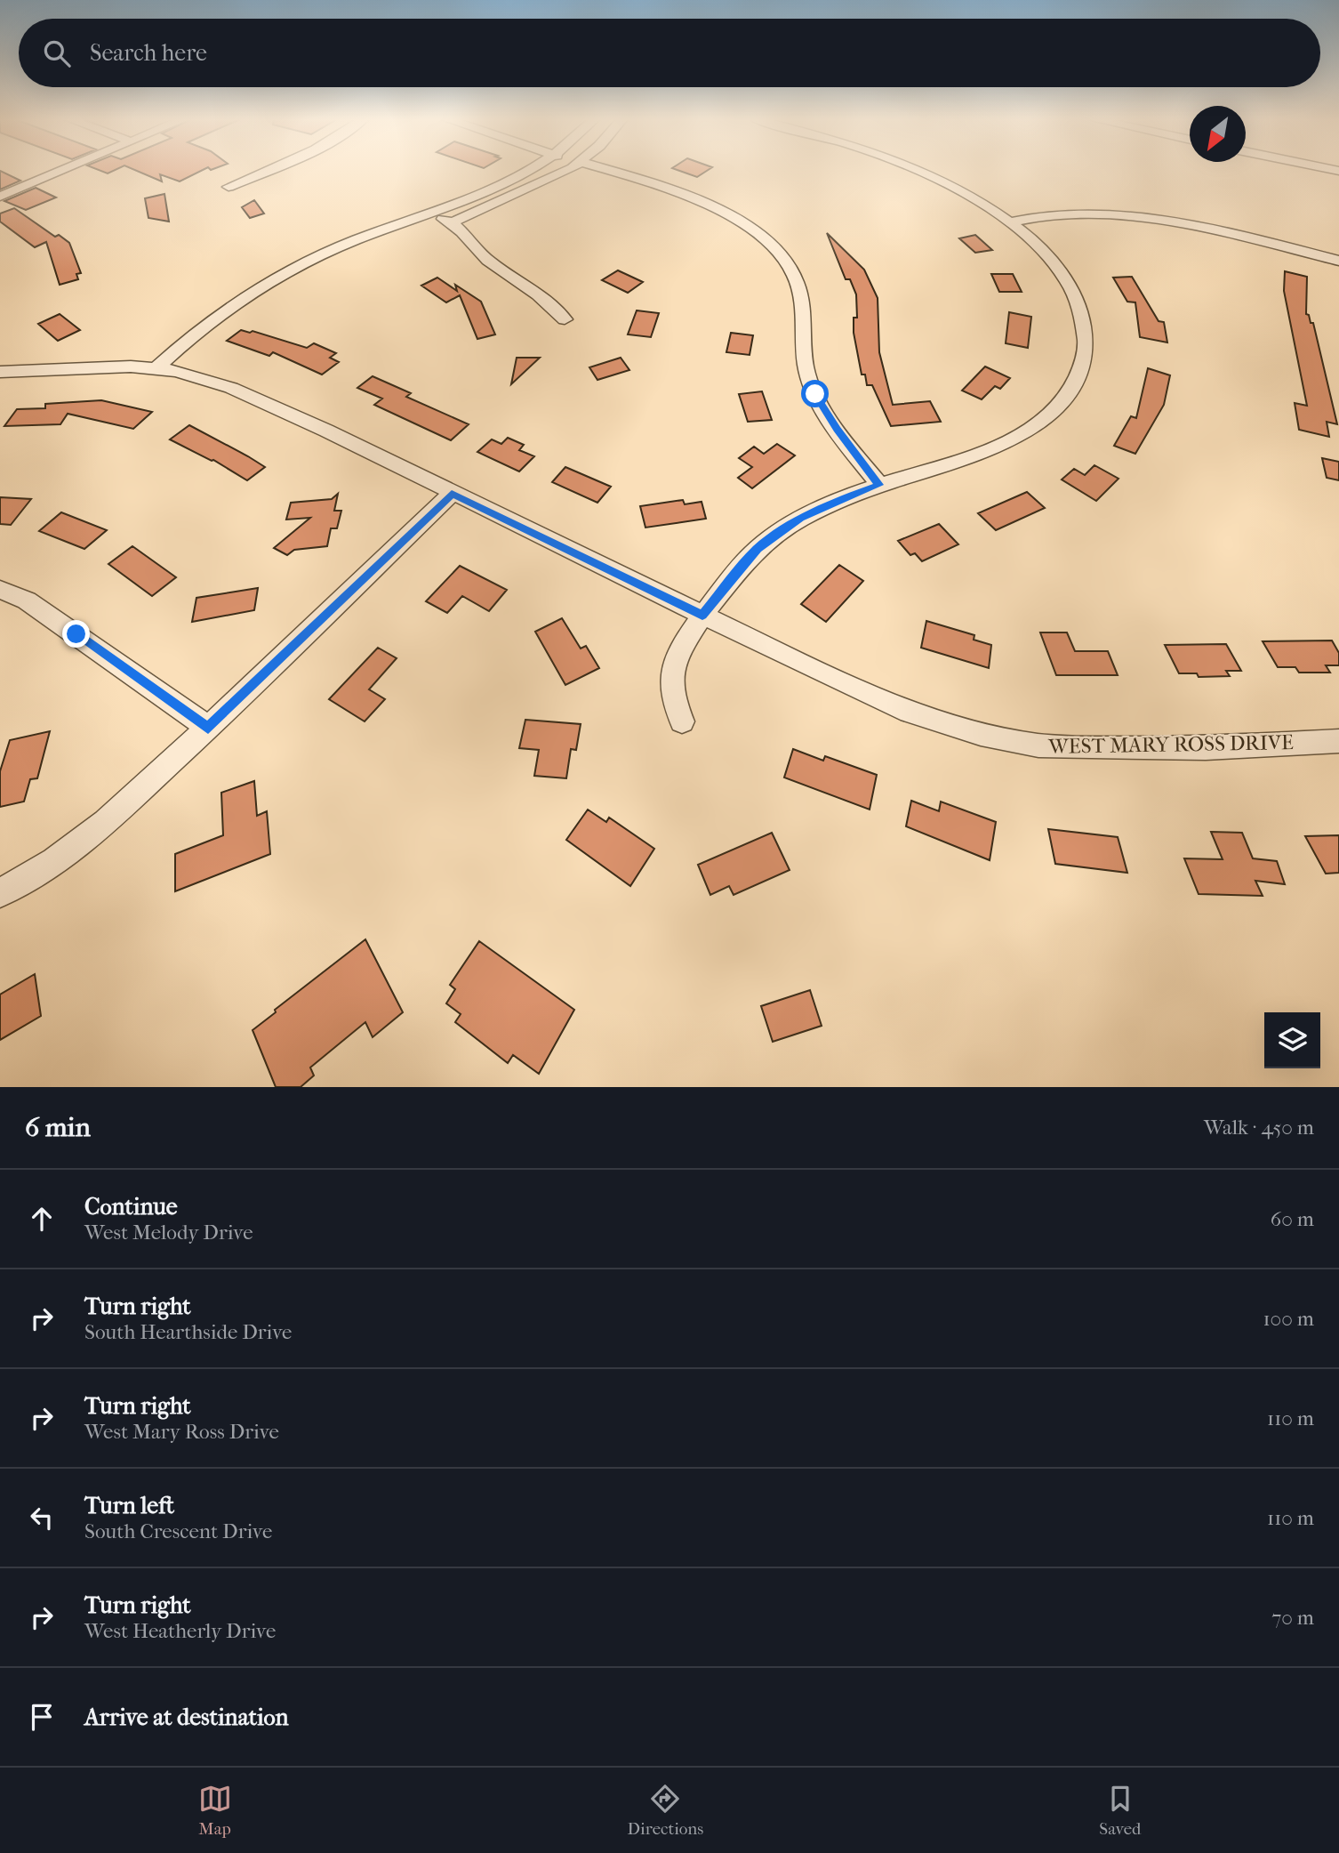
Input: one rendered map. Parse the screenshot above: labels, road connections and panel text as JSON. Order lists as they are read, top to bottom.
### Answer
{
  "streets": {
    "street": ["WEST MARY ROSS DRIVE"]
  },
  "north": "bottom left",
  "page": {
    "search": "Search here",
    "heading": ["6 min", "Walk · 450 m"],
    "list": [
      ["Continue", "West Melody Drive", "60 m"],
      ["Turn right", "South Hearthside Drive", "100 m"],
      ["Turn right", "West Mary Ross Drive", "110 m"],
      ["Turn left", "South Crescent Drive", "110 m"],
      ["Turn right", "West Heatherly Drive", "70 m"],
      "Arrive at destination"
    ],
    "nav": ["Map", "Directions", "Saved"]
  }
}
